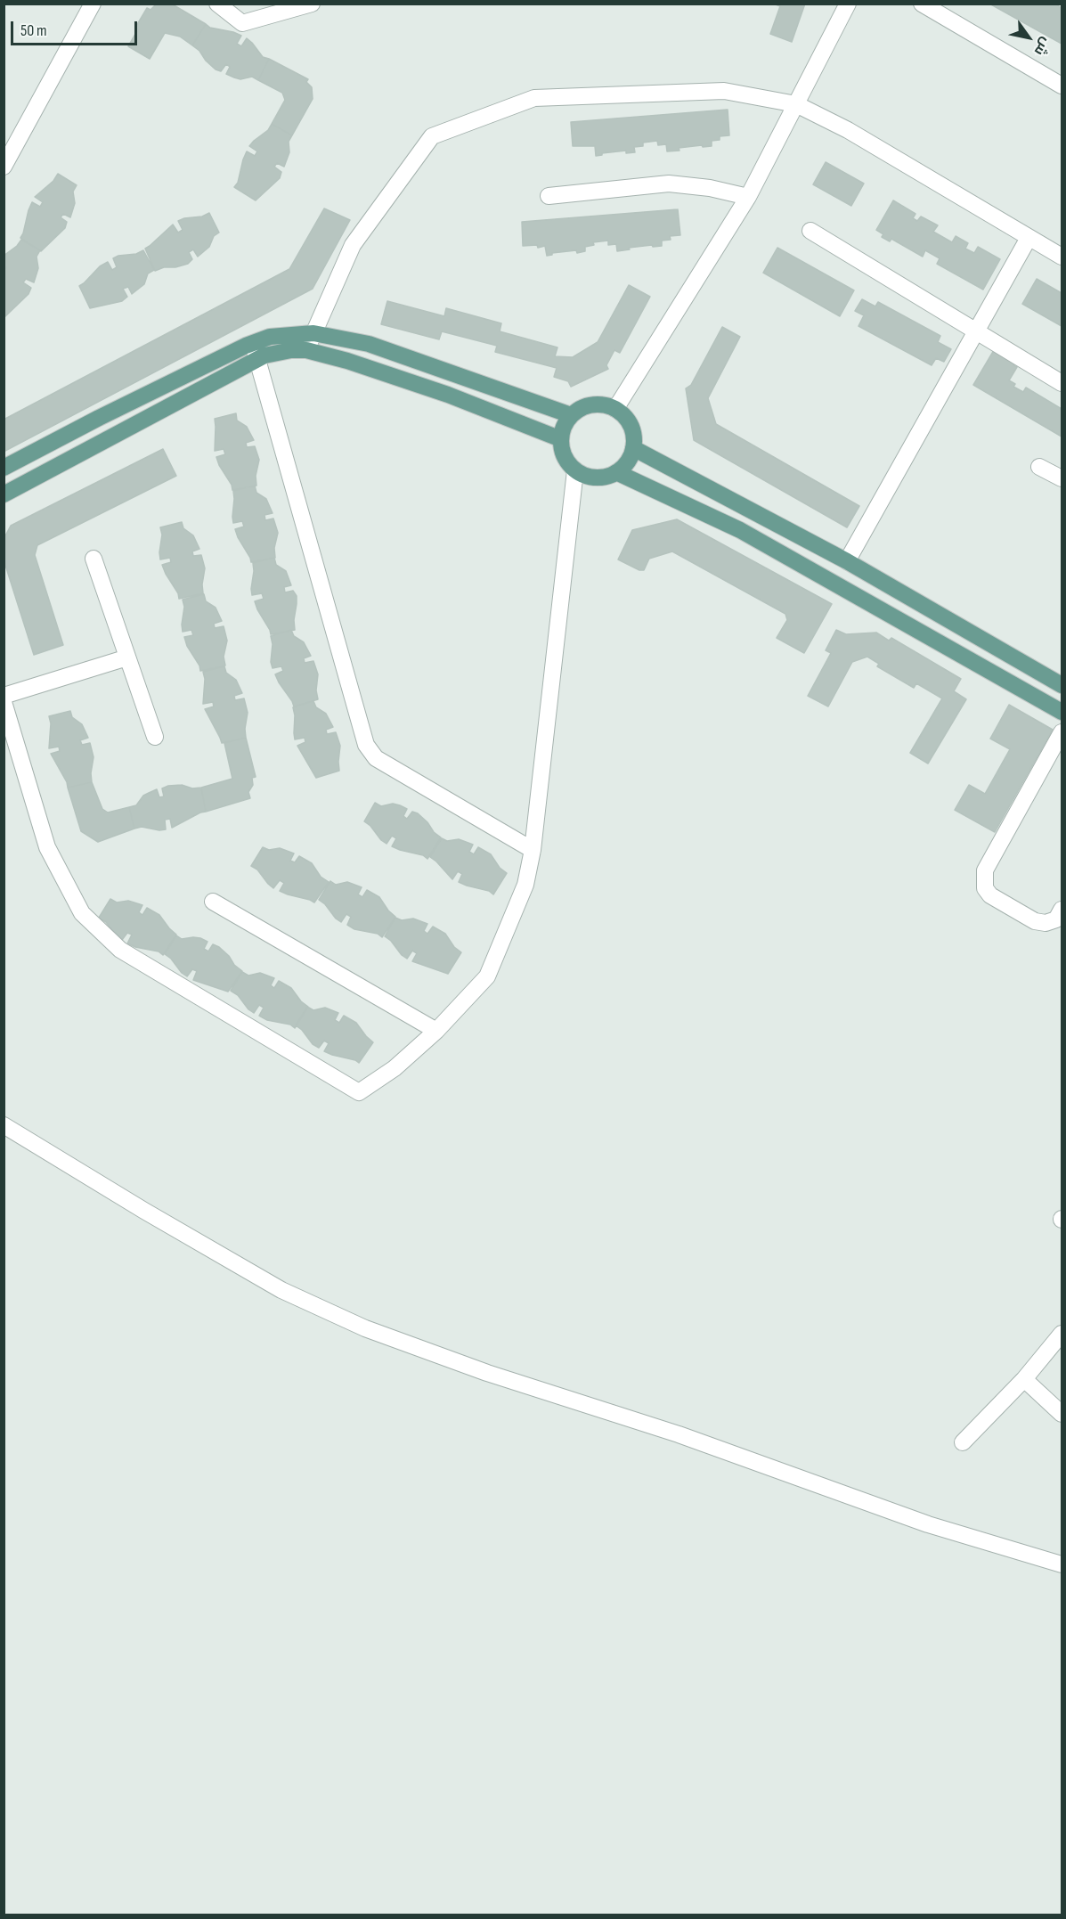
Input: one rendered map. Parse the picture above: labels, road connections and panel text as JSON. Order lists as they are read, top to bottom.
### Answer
{
  "scale_bar": "50 m",
  "north": "bottom right"
}
